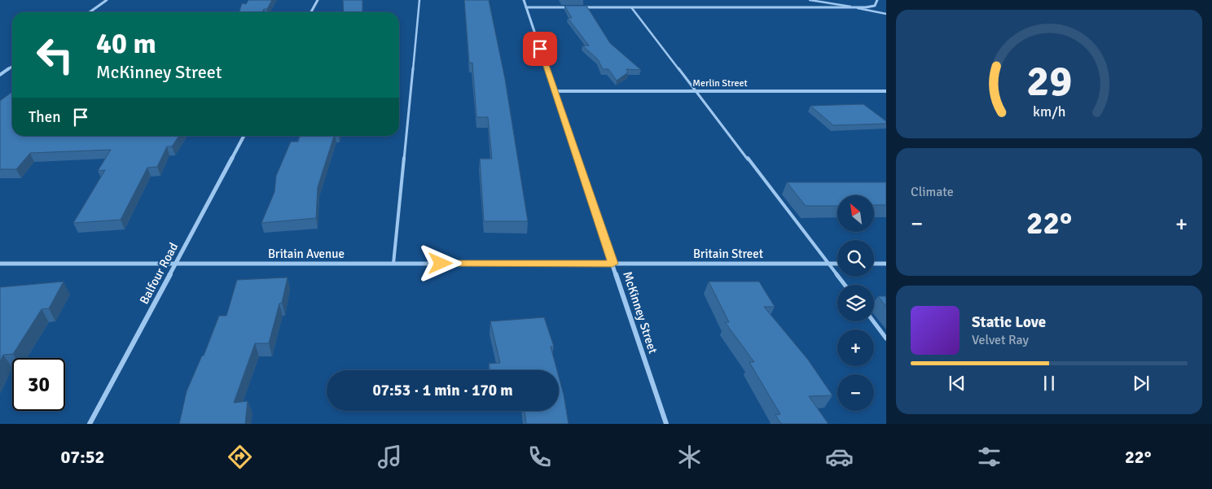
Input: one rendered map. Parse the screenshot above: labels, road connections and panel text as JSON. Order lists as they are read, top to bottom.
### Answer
{
  "streets": {
    "street": [
      "Merlin Street",
      "Britain Avenue",
      "Britain Street",
      "Balfour Road",
      "McKinney Street"
    ]
  },
  "crossings": [
    ["Merlin Street", "McKinney Street"],
    ["Britain Avenue", "Britain Street"],
    ["Britain Avenue", "Balfour Road"],
    ["Britain Avenue", "McKinney Street"],
    ["Britain Street", "McKinney Street"]
  ],
  "north": "top left",
  "page": {
    "turn": ["40 m", "McKinney Street"],
    "then": "Then",
    "tile": "Climate",
    "map_buttons": ["+", "−"],
    "heat": ["−", "22°", "+"],
    "song": ["Static Love", "Velvet Ray"],
    "limit": "30",
    "trip": "07:53 · 1 min · 170 m",
    "tabs": ["07:52", "22°"],
    "gauge": ["29", "km/h"]
  }
}
